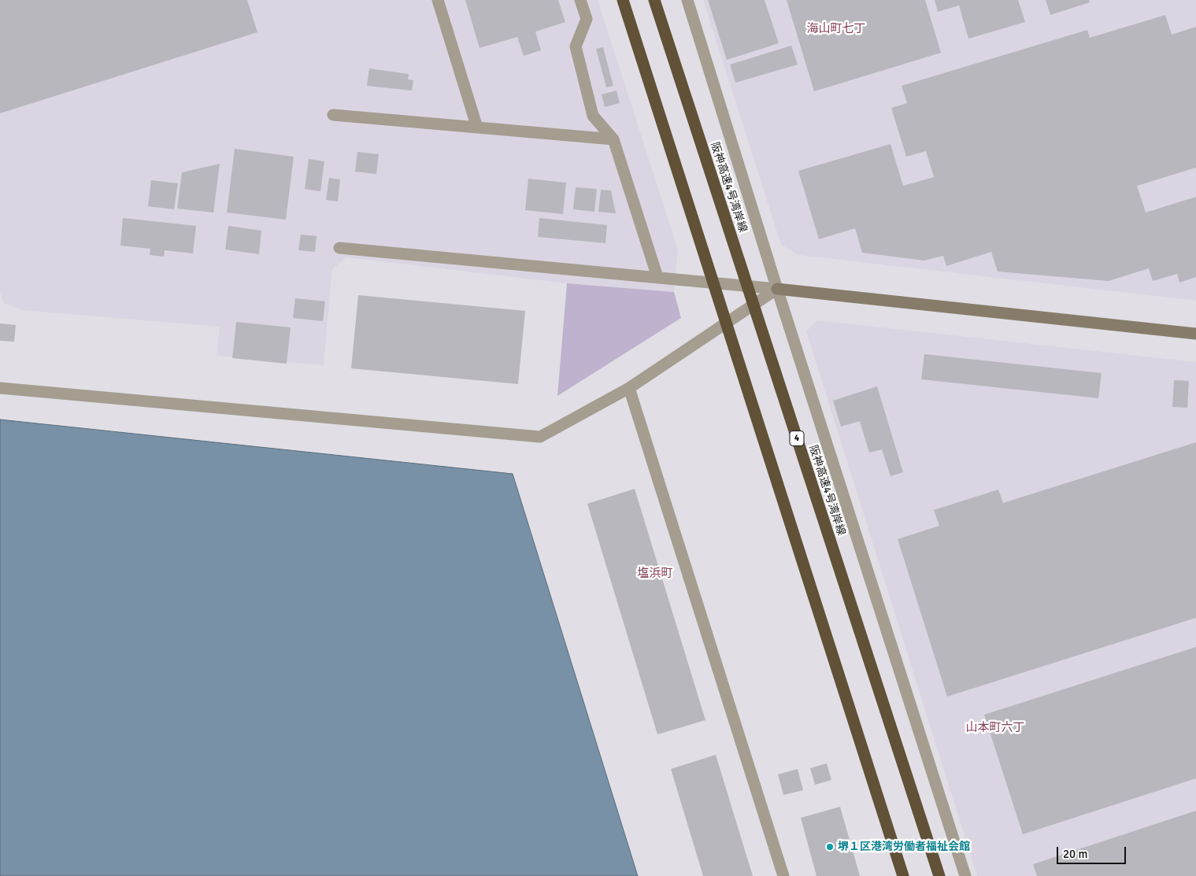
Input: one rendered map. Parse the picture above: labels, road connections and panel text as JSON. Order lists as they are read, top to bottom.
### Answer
{
  "streets": {
    "highway": ["阪神高速4号湾岸線", "4"]
  },
  "districts": ["海山町七丁", "塩浜町", "山本町六丁"],
  "places": ["堺１区港湾労働者福祉会館"],
  "scale_bar": "20 m"
}
